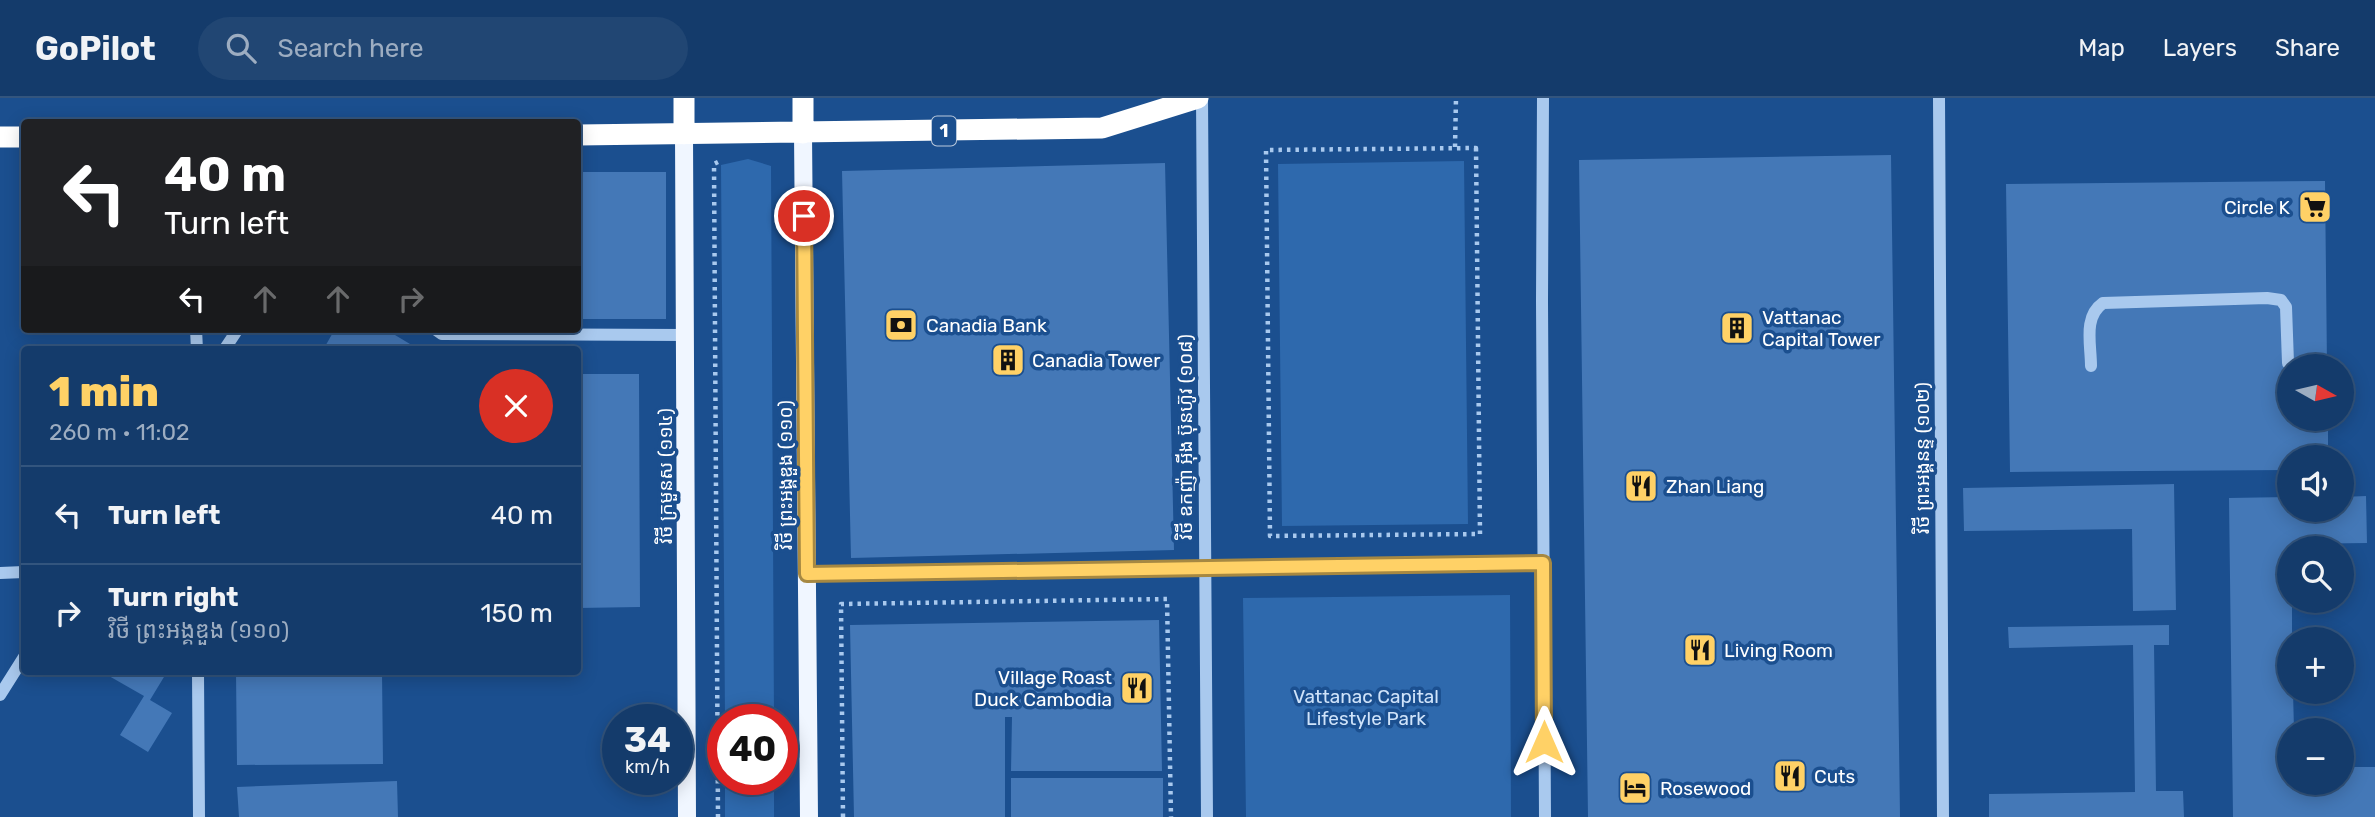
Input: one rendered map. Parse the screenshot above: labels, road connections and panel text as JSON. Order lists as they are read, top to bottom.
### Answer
{
  "streets": {
    "highway": ["1"],
    "main road": ["វិថី ព្រះអង្គឌួង (១១០)", "វិថី ក្រមួនស (១១៤)"],
    "street": ["វិថី ឧកញ៉ា អ៊ីង ប៊ុនហ៊ូវ (១០៨)", "វិថី ព្រះអង្គនន្ទ (១០២)"]
  },
  "crossings": [
    ["1", "វិថី ឧកញ៉ា អ៊ីង ប៊ុនហ៊ូវ (១០៨)"],
    ["1", "វិថី ព្រះអង្គឌួង (១១០)"],
    ["1", "វិថី ក្រមួនស (១១៤)"]
  ],
  "parks": ["Vattanac Capital Lifestyle Park"],
  "places": {
    "supermarket": ["Circle K"],
    "bank": ["Canadia Bank"],
    "building": ["Vattanac Capital Tower", "Canadia Tower"],
    "restaurant": [
      "Zhan Liang",
      "Living Room",
      "Village Roast Duck Cambodia",
      "Cuts"
    ],
    "hotel": ["Rosewood"]
  },
  "north": "right",
  "page": {
    "header": "GoPilot",
    "search": "Search here",
    "nav": ["Map", "Layers", "Share"],
    "turn": ["40 m", "Turn left"],
    "heading": ["1 min", "260 m · 11:02"],
    "map_buttons": ["+", "−"],
    "list": [
      {
        "name": "Turn left",
        "value": "40 m"
      },
      {
        "name": "Turn right",
        "note": "វិថី ព្រះអង្គឌួង (១១០)",
        "value": "150 m"
      }
    ],
    "speed": "34 km/h",
    "limit": "40"
  }
}
